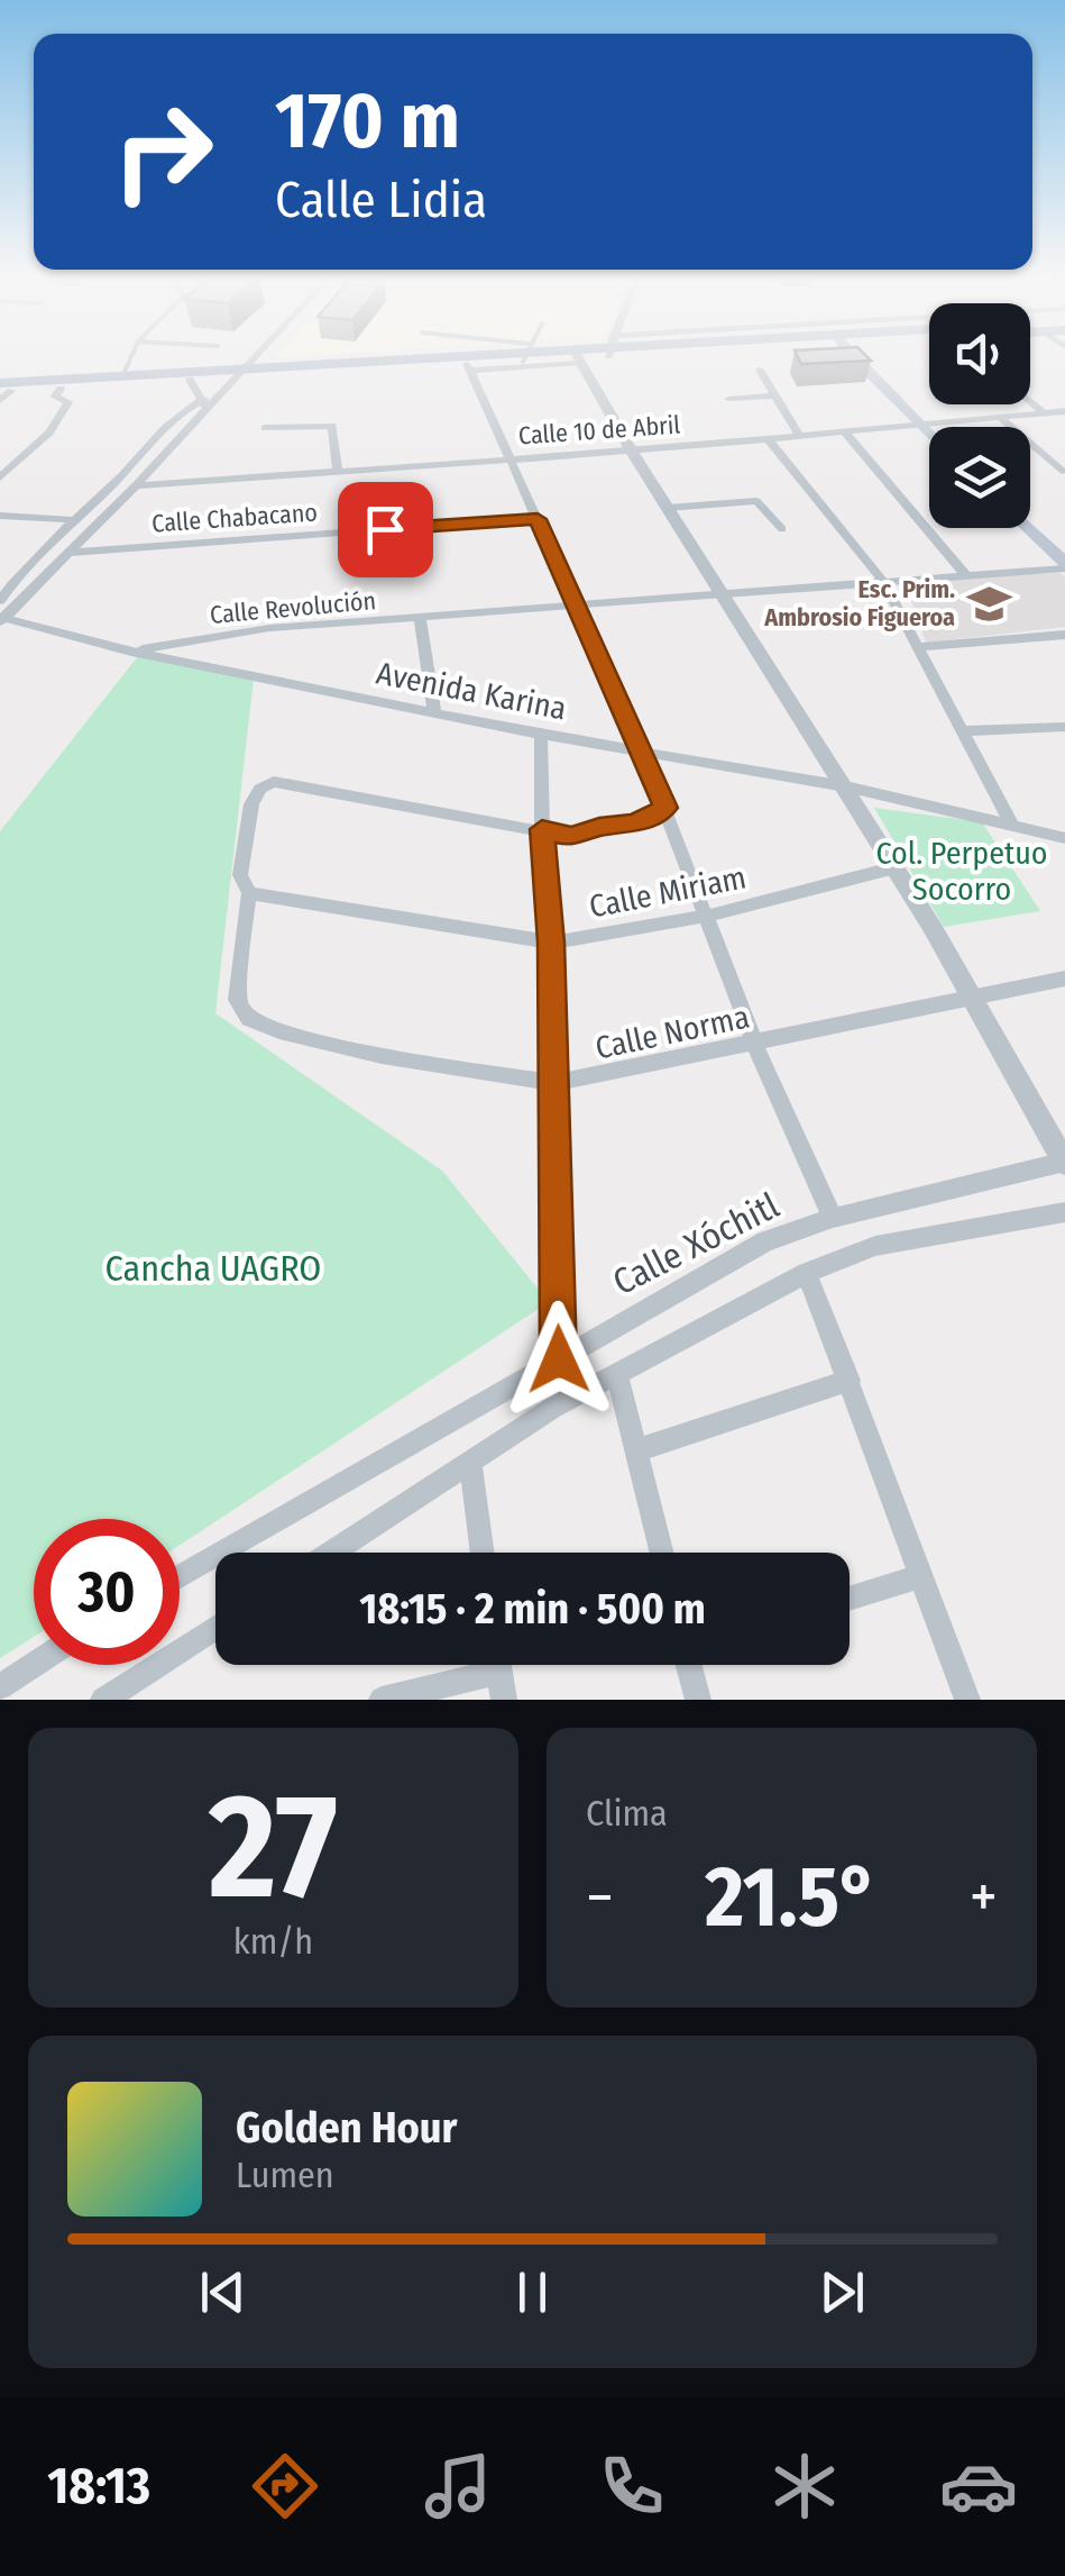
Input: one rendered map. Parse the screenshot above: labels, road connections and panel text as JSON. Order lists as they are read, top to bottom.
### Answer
{
  "streets": {
    "street": [
      "Calle 10 de Abril",
      "Calle Chabacano",
      "Calle Revolución",
      "Avenida Karina",
      "Calle Miriam",
      "Calle Norma",
      "Calle Xóchitl"
    ]
  },
  "crossings": [
    ["Calle Revolución", "Avenida Karina"],
    ["Calle Miriam", "Calle Norma"]
  ],
  "parks": ["Col. Perpetuo Socorro", "Cancha UAGRO"],
  "places": {
    "school or university": ["Esc. Prim. Ambrosio Figueroa"]
  },
  "page": {
    "turn": ["170 m", "Calle Lidia"],
    "limit": "30",
    "trip": "18:15 · 2 min · 500 m",
    "tile": [
      ["27", "km/h"],
      "Clima"
    ],
    "heat": ["−", "21.5°", "+"],
    "song": ["Golden Hour", "Lumen"],
    "tabs": "18:13"
  }
}
